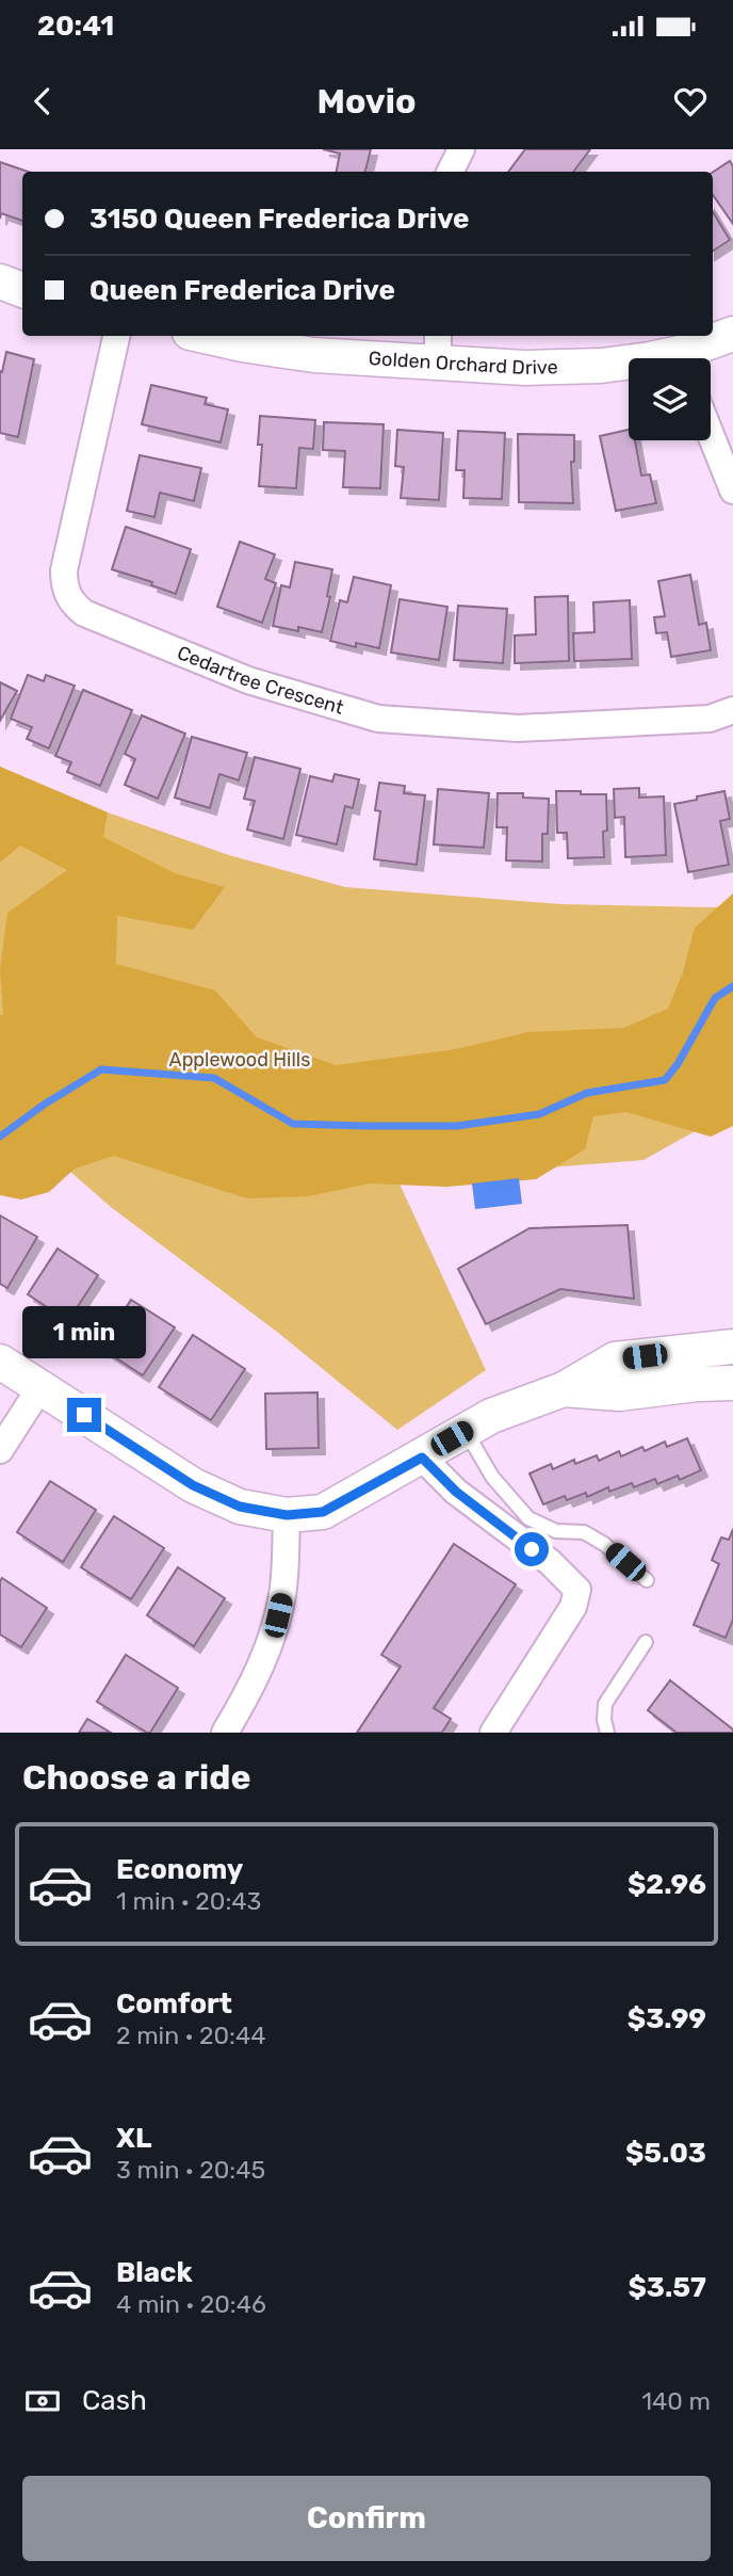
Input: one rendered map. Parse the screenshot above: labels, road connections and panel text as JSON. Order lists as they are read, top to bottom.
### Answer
{
  "streets": {
    "street": ["Golden Orchard Drive", "Cedartree Crescent"]
  },
  "parks": ["Applewood Hills"],
  "page": {
    "status": "20:41",
    "header": "Movio",
    "banner": ["3150 Queen Frederica Drive", "Queen Frederica Drive"],
    "bubble": "1 min",
    "heading": "Choose a ride",
    "list": [
      {
        "name": "Economy",
        "note": "1 min · 20:43",
        "value": "$2.96"
      },
      {
        "name": "Comfort",
        "note": "2 min · 20:44",
        "value": "$3.99"
      },
      {
        "name": "XL",
        "note": "3 min · 20:45",
        "value": "$5.03"
      },
      {
        "name": "Black",
        "note": "4 min · 20:46",
        "value": "$3.57"
      }
    ],
    "pay": ["Cash", "140 m"],
    "buttons": "Confirm"
  }
}
